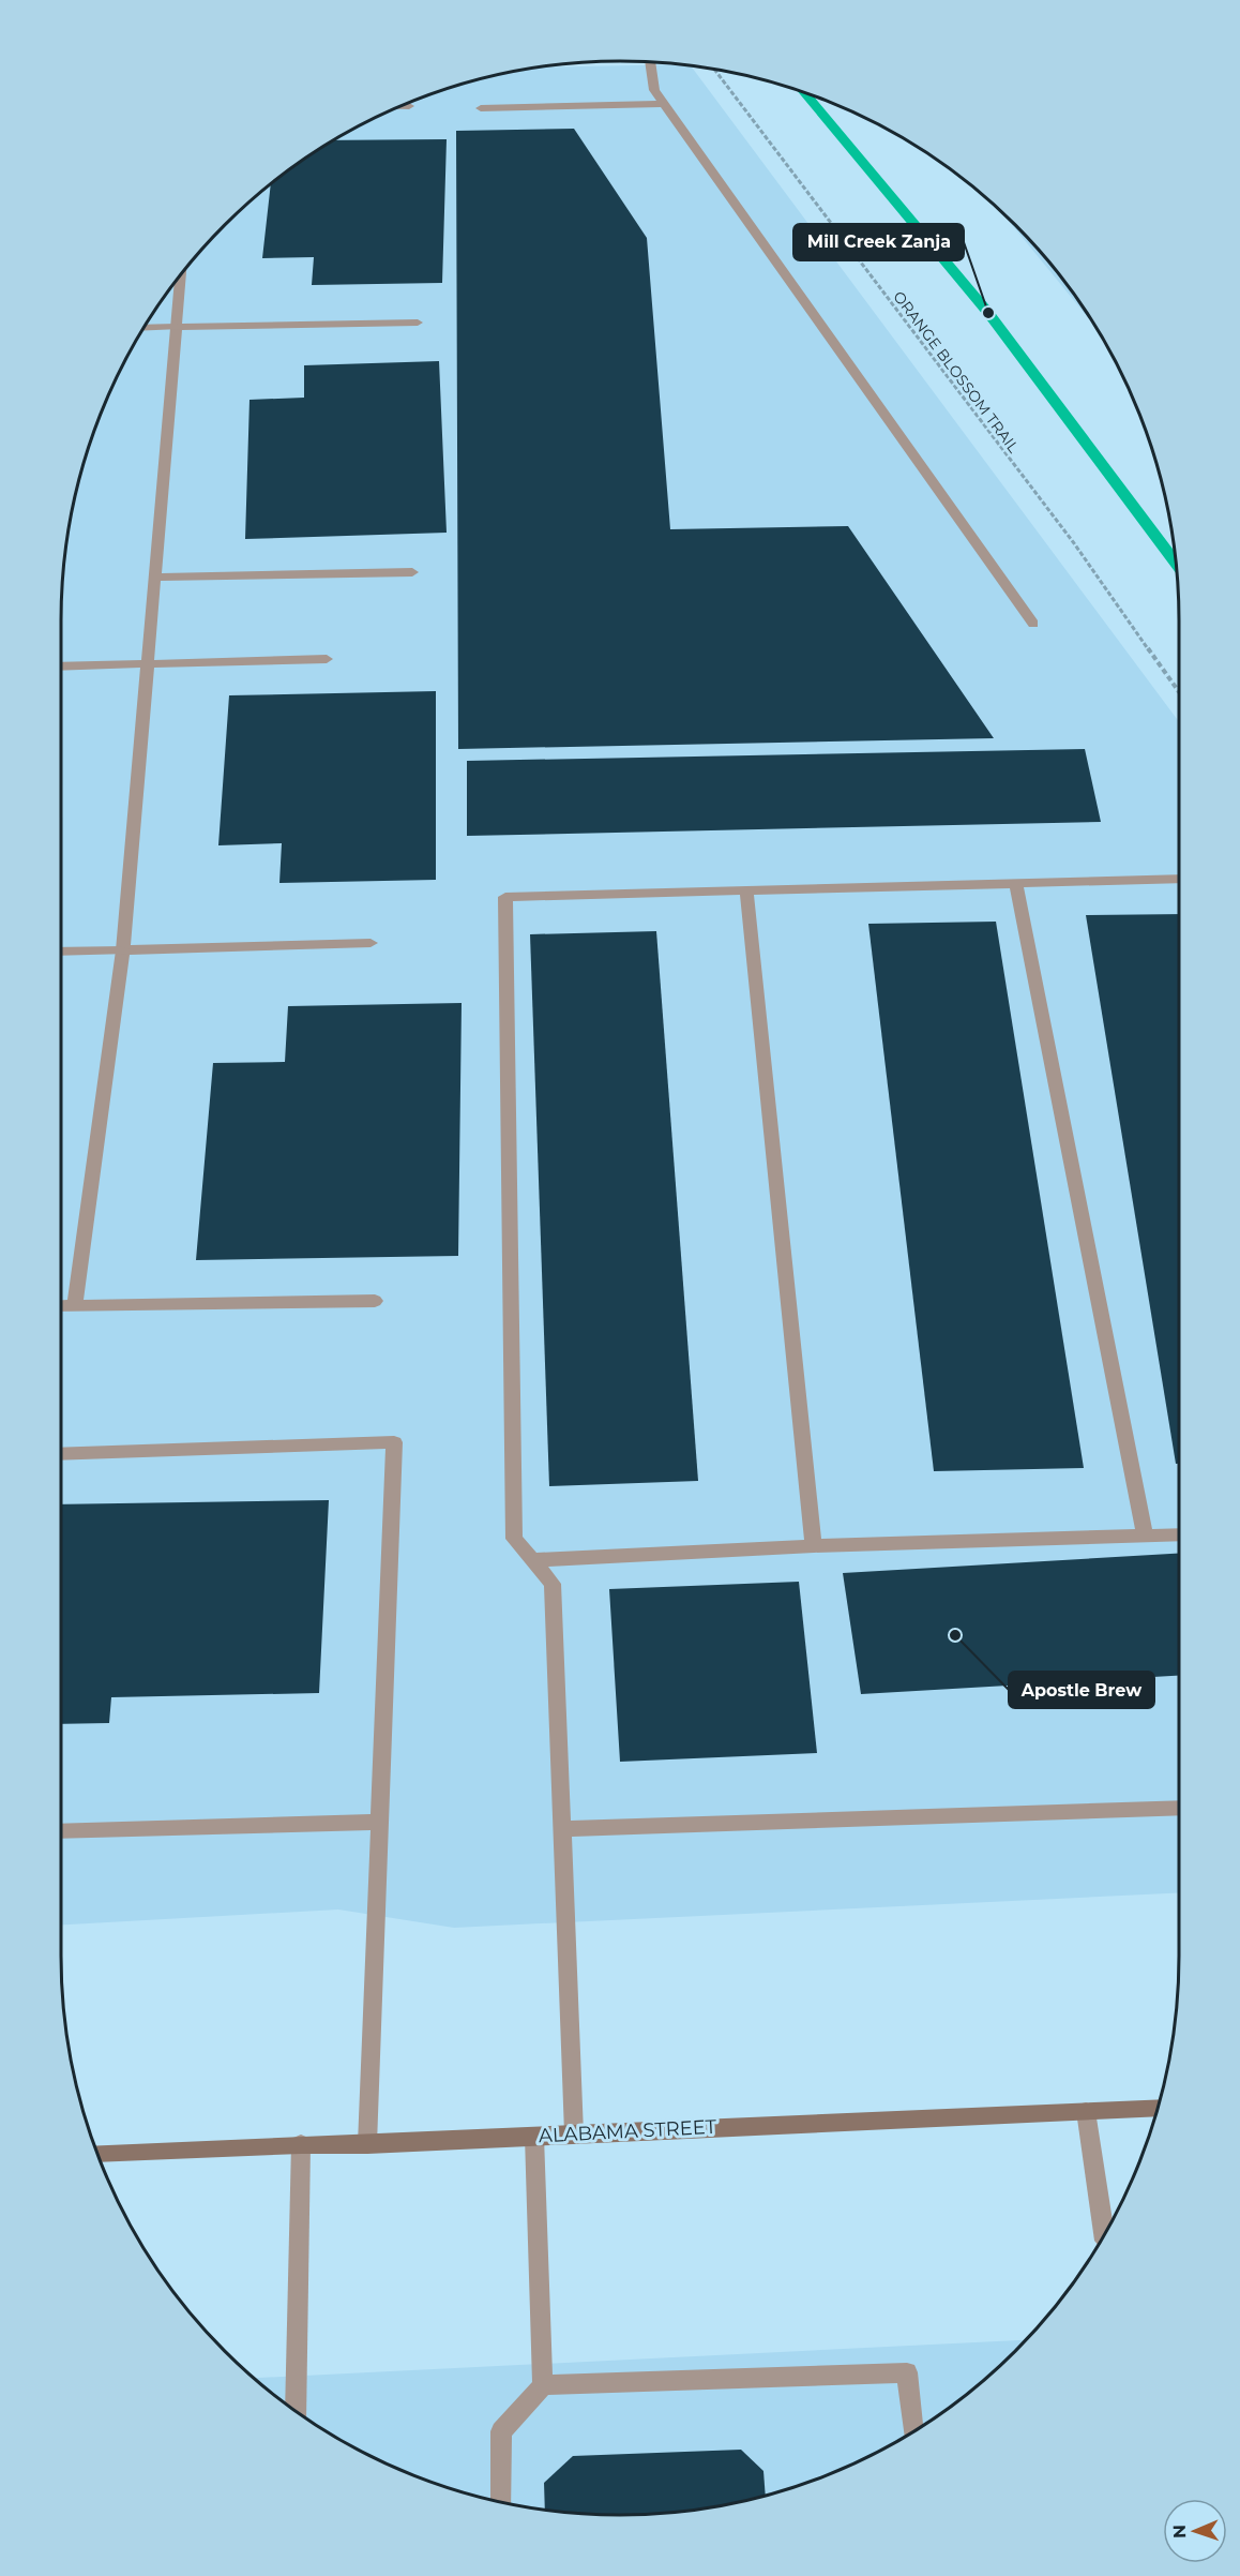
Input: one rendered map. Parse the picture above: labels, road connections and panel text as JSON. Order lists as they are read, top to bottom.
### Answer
{
  "streets": {
    "main road": ["ALABAMA STREET"],
    "path": ["ORANGE BLOSSOM TRAIL"]
  },
  "places": ["Mill Creek Zanja", "Apostle Brew"],
  "north": "left"
}
